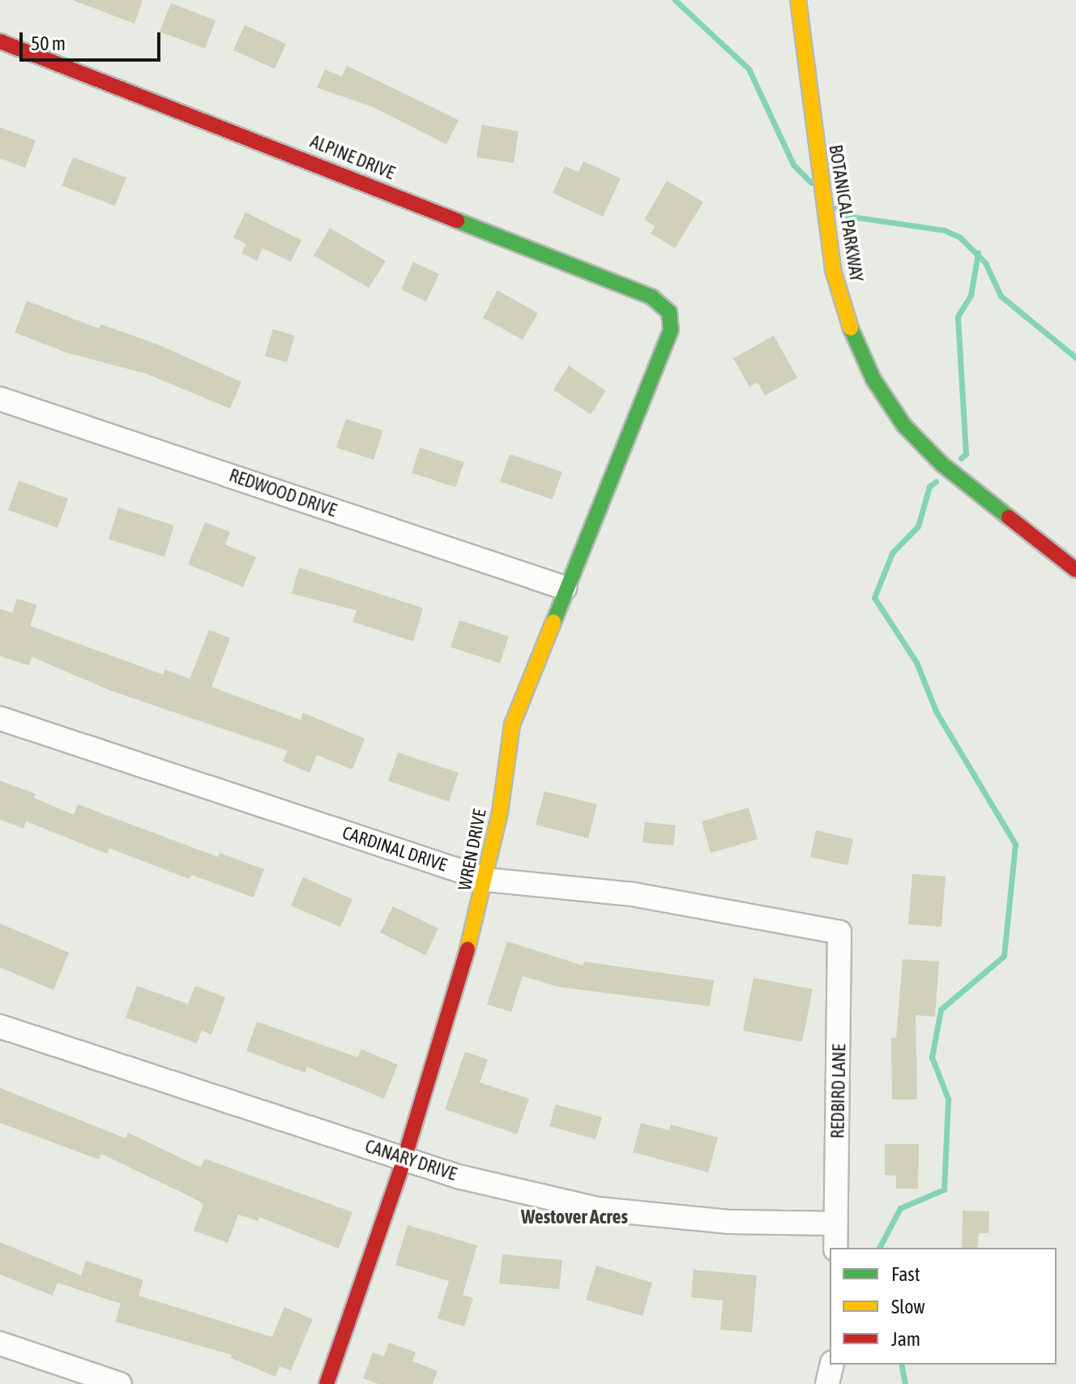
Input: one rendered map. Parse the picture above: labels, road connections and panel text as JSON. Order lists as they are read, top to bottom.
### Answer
{
  "streets": {
    "street": [
      "ALPINE DRIVE",
      "BOTANICAL PARKWAY",
      "REDWOOD DRIVE",
      "CARDINAL DRIVE",
      "WREN DRIVE",
      "REDBIRD LANE",
      "CANARY DRIVE"
    ]
  },
  "crossings": [
    ["ALPINE DRIVE", "WREN DRIVE"],
    ["REDWOOD DRIVE", "WREN DRIVE"],
    ["CARDINAL DRIVE", "WREN DRIVE"],
    ["CARDINAL DRIVE", "REDBIRD LANE"],
    ["WREN DRIVE", "CANARY DRIVE"],
    ["REDBIRD LANE", "CANARY DRIVE"]
  ],
  "districts": ["Westover Acres"],
  "legend": ["Fast", "Slow", "Jam"],
  "scale_bar": "50 m"
}
